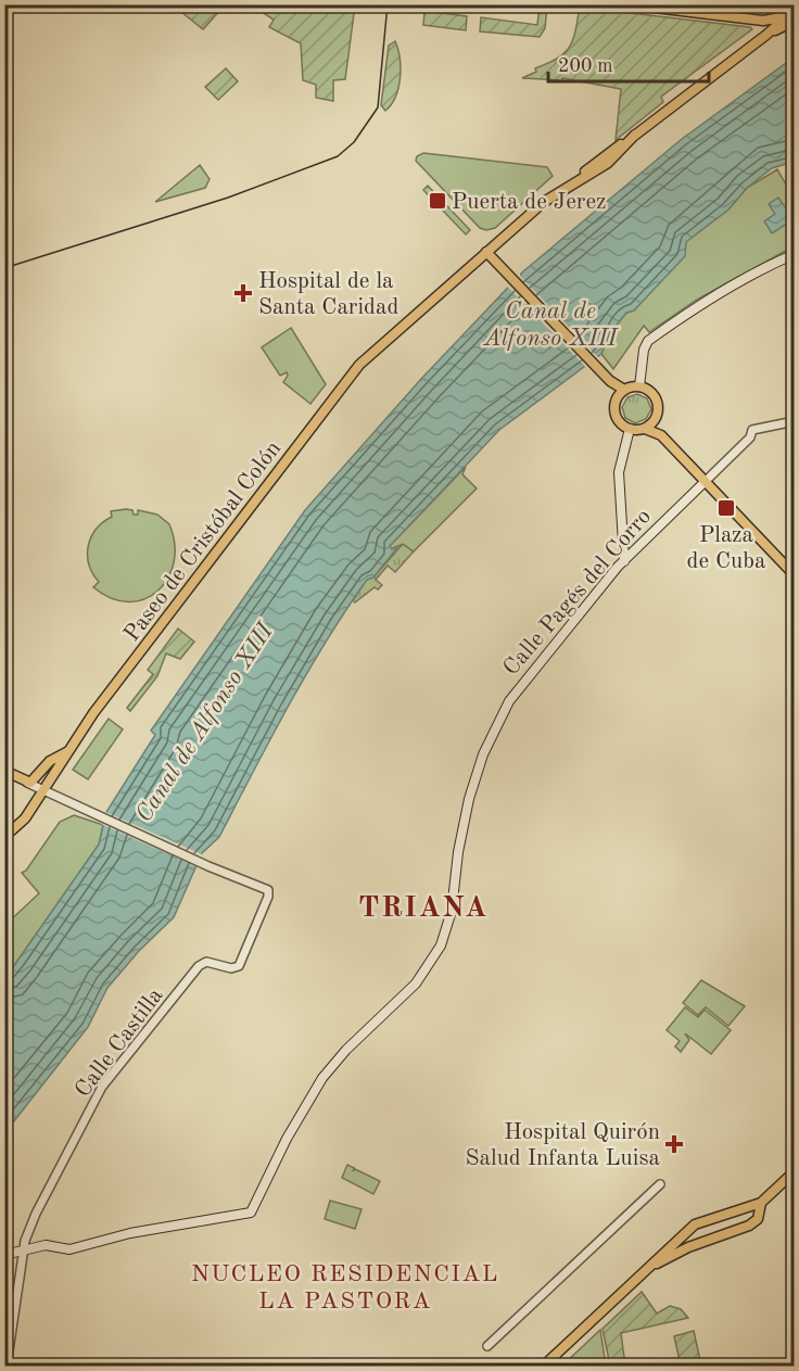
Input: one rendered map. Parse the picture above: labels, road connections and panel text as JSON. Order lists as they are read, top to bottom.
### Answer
{
  "streets": {
    "main road": ["Paseo de Cristóbal Colón", "Calle Pagés del Corro"],
    "street": ["Calle Castilla"]
  },
  "crossings": [
    ["Paseo de Cristóbal Colón", "Calle Castilla"],
    ["Calle Pagés del Corro", "Calle Castilla"]
  ],
  "districts": ["TRIANA", "NUCLEO RESIDENCIAL LA PASTORA"],
  "water": ["Canal de Alfonso XIII"],
  "places": {
    "transit": ["Puerta de Jerez", "Plaza de Cuba"],
    "health": ["Hospital de la Santa Caridad", "Hospital Quirón Salud Infanta Luisa"]
  },
  "scale_bar": "200 m"
}
